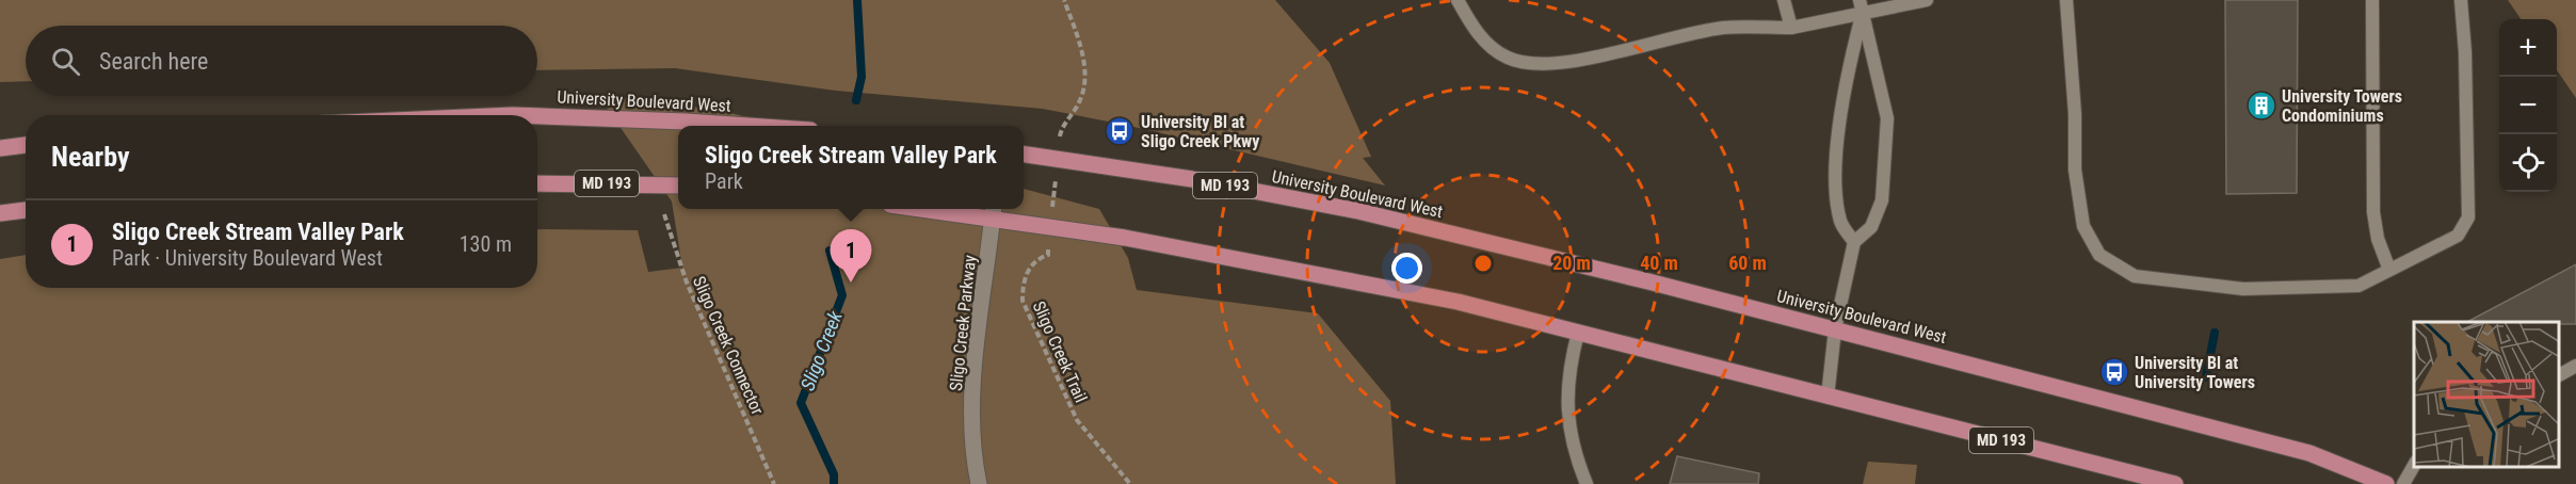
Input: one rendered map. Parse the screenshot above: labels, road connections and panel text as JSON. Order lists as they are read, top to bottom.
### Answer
{
  "streets": {
    "main road": ["University Boulevard West", "MD 193"],
    "street": ["Sligo Creek Parkway"],
    "path": ["Sligo Creek Connector", "Sligo Creek Trail"]
  },
  "crossings": [
    ["University Boulevard West", "Sligo Creek Trail"],
    ["MD 193", "Sligo Creek Parkway"],
    ["MD 193", "Sligo Creek Trail"]
  ],
  "water": ["Sligo Creek"],
  "places": {
    "building": ["University Towers Condominiums"],
    "bus stop": ["University Bl at Sligo Creek Pkwy", "University Bl at University Towers"]
  },
  "page": {
    "map_buttons": ["+", "−"],
    "search": "Search here",
    "heading": "Nearby",
    "popup": ["Sligo Creek Stream Valley Park", "Park"],
    "list": [
      {
        "mark": "1",
        "name": "Sligo Creek Stream Valley Park",
        "note": "Park · University Boulevard West",
        "value": "130 m"
      }
    ],
    "pins": "1"
  },
  "rings": ["20 m", "40 m", "60 m"]
}
